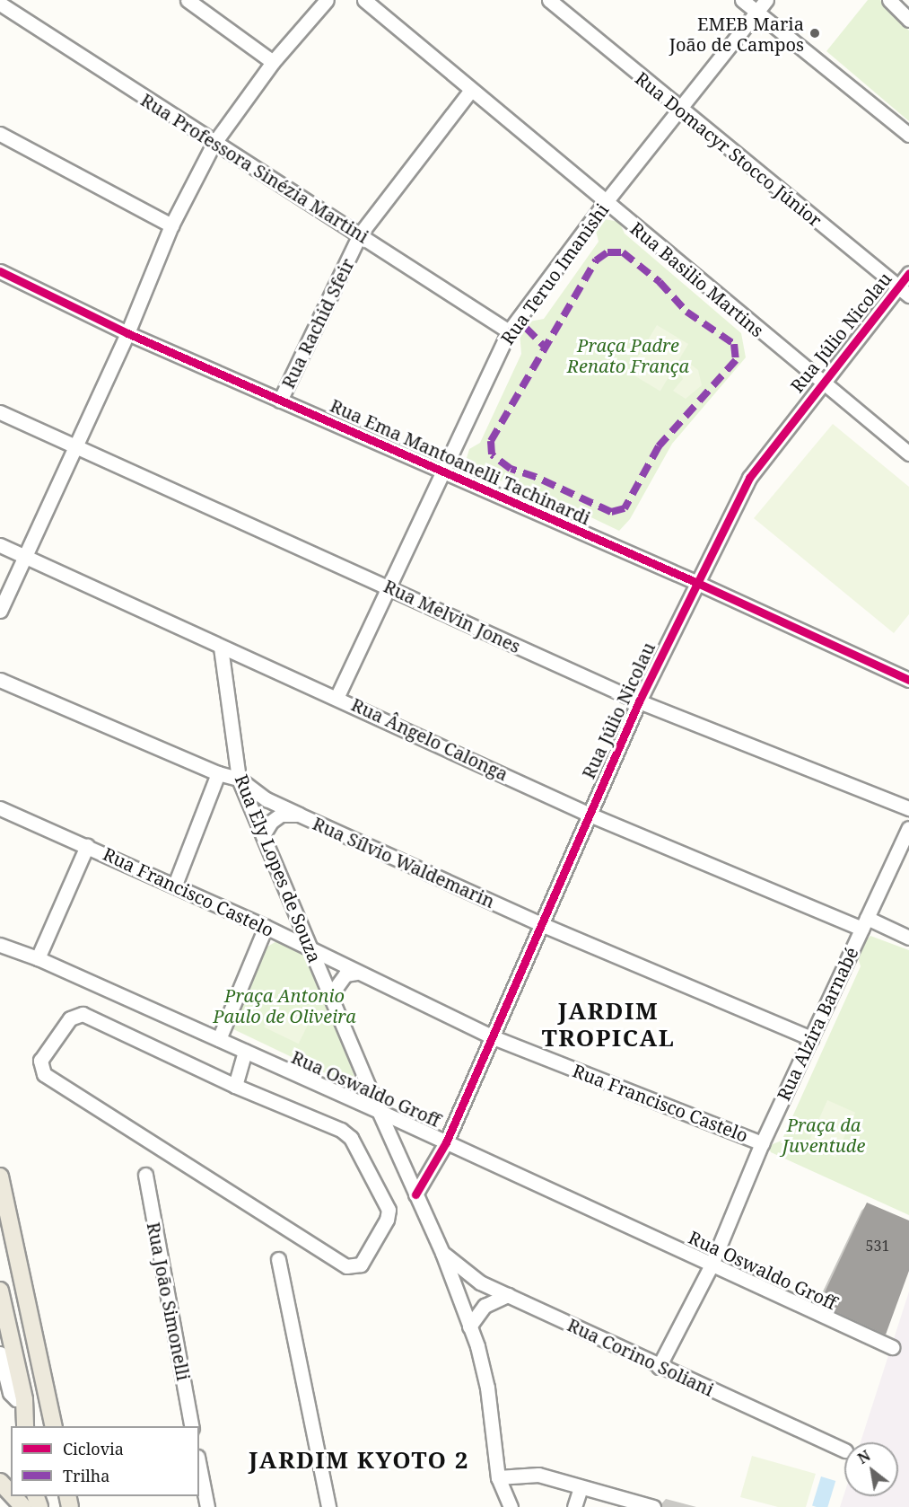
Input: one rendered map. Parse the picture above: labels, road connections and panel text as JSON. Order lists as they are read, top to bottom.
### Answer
{
  "streets": {
    "street": [
      "Rua Domacyr Stocco Júnior",
      "Rua Professora Sinézia Martini",
      "Rua Teruo Imanishi",
      "Rua Basilio Martins",
      "Rua Rachid Sfeir",
      "Rua Júlio Nicolau",
      "Rua Ema Mantoanelli Tachinardi",
      "Rua Melvin Jones",
      "Rua Ângelo Calonga",
      "Rua Sílvio Waldemarin",
      "Rua Ely Lopes de Souza",
      "Rua Francisco Castelo",
      "Rua Alzira Barnabé",
      "Rua Oswaldo Groff",
      "Rua João Simonelli",
      "Rua Corino Soliani"
    ]
  },
  "crossings": [
    ["Rua Domacyr Stocco Júnior", "Rua Teruo Imanishi"],
    ["Rua Domacyr Stocco Júnior", "Rua Júlio Nicolau"],
    ["Rua Professora Sinézia Martini", "Rua Teruo Imanishi"],
    ["Rua Professora Sinézia Martini", "Rua Rachid Sfeir"],
    ["Rua Teruo Imanishi", "Rua Basilio Martins"],
    ["Rua Teruo Imanishi", "Rua Ema Mantoanelli Tachinardi"],
    ["Rua Teruo Imanishi", "Rua Melvin Jones"],
    ["Rua Teruo Imanishi", "Rua Ângelo Calonga"],
    ["Rua Basilio Martins", "Rua Rachid Sfeir"],
    ["Rua Basilio Martins", "Rua Júlio Nicolau"],
    ["Rua Rachid Sfeir", "Rua Ema Mantoanelli Tachinardi"],
    ["Rua Júlio Nicolau", "Rua Ema Mantoanelli Tachinardi"],
    ["Rua Júlio Nicolau", "Rua Melvin Jones"],
    ["Rua Júlio Nicolau", "Rua Ângelo Calonga"],
    ["Rua Júlio Nicolau", "Rua Sílvio Waldemarin"],
    ["Rua Júlio Nicolau", "Rua Ely Lopes de Souza"],
    ["Rua Júlio Nicolau", "Rua Francisco Castelo"],
    ["Rua Júlio Nicolau", "Rua Oswaldo Groff"],
    ["Rua Ângelo Calonga", "Rua Ely Lopes de Souza"],
    ["Rua Ângelo Calonga", "Rua Alzira Barnabé"],
    ["Rua Sílvio Waldemarin", "Rua Ely Lopes de Souza"],
    ["Rua Sílvio Waldemarin", "Rua Alzira Barnabé"],
    ["Rua Ely Lopes de Souza", "Rua Francisco Castelo"],
    ["Rua Ely Lopes de Souza", "Rua Oswaldo Groff"],
    ["Rua Ely Lopes de Souza", "Rua Corino Soliani"],
    ["Rua Francisco Castelo", "Rua Alzira Barnabé"],
    ["Rua Alzira Barnabé", "Rua Oswaldo Groff"],
    ["Rua Alzira Barnabé", "Rua Corino Soliani"]
  ],
  "districts": ["JARDIM TROPICAL", "JARDIM KYOTO 2"],
  "parks": ["Praça Padre Renato França", "Praça Antonio Paulo de Oliveira", "Praça da Juventude"],
  "places": ["EMEB Maria João de Campos"],
  "house_numbers": ["531"],
  "legend": ["Ciclovia", "Trilha"],
  "north": "top left"
}
